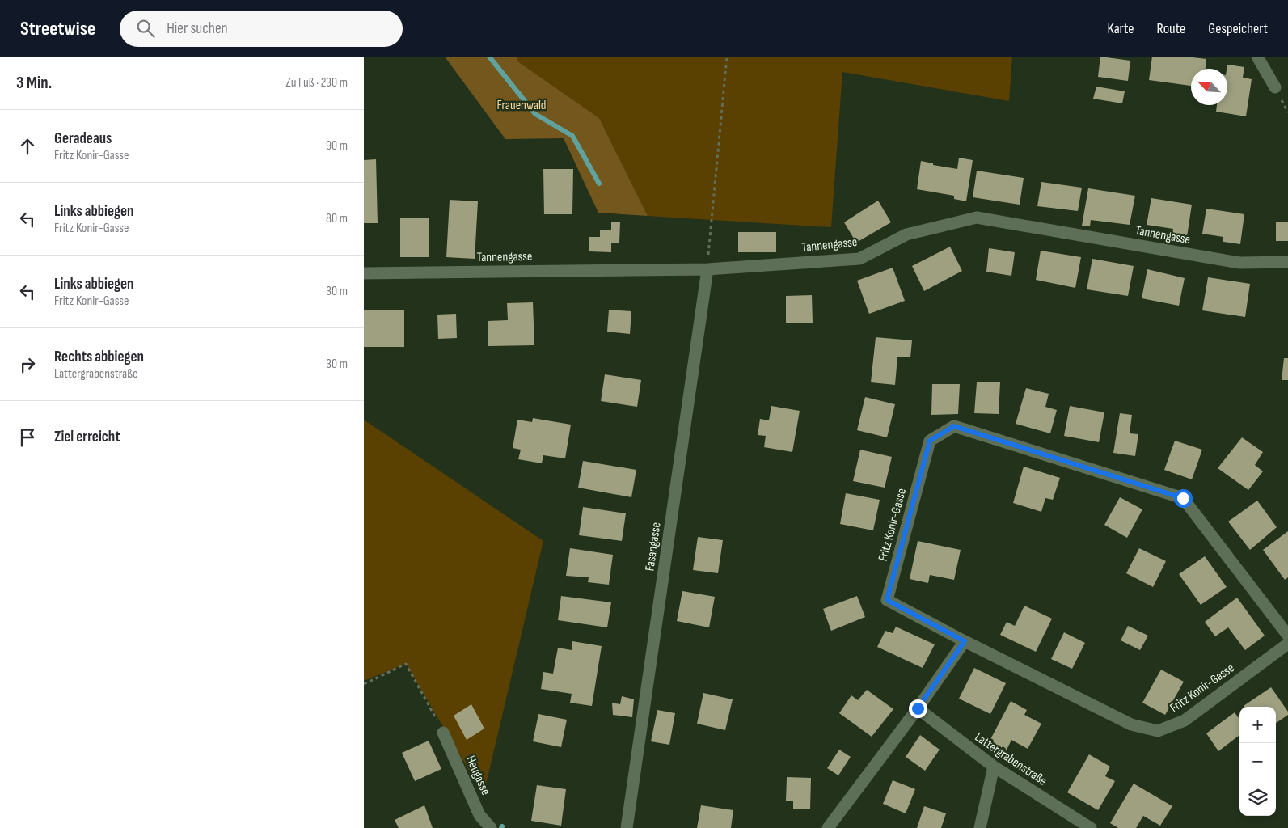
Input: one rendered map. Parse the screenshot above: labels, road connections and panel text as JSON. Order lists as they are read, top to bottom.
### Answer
{
  "streets": {
    "street": [
      "Tannengasse",
      "Fritz Konir-Gasse",
      "Fasangasse",
      "Lattergrabenstraße",
      "Heugasse"
    ]
  },
  "crossings": [
    ["Tannengasse", "Fasangasse"]
  ],
  "parks": ["Frauenwald"],
  "north": "top left",
  "page": {
    "header": "Streetwise",
    "search": "Hier suchen",
    "nav": ["Karte", "Route", "Gespeichert"],
    "heading": ["3 Min.", "Zu Fuß · 230 m"],
    "list": [
      ["Geradeaus", "Fritz Konir-Gasse", "90 m"],
      ["Links abbiegen", "Fritz Konir-Gasse", "80 m"],
      ["Links abbiegen", "Fritz Konir-Gasse", "30 m"],
      ["Rechts abbiegen", "Lattergrabenstraße", "30 m"],
      "Ziel erreicht"
    ],
    "map_buttons": ["+", "−"]
  }
}
